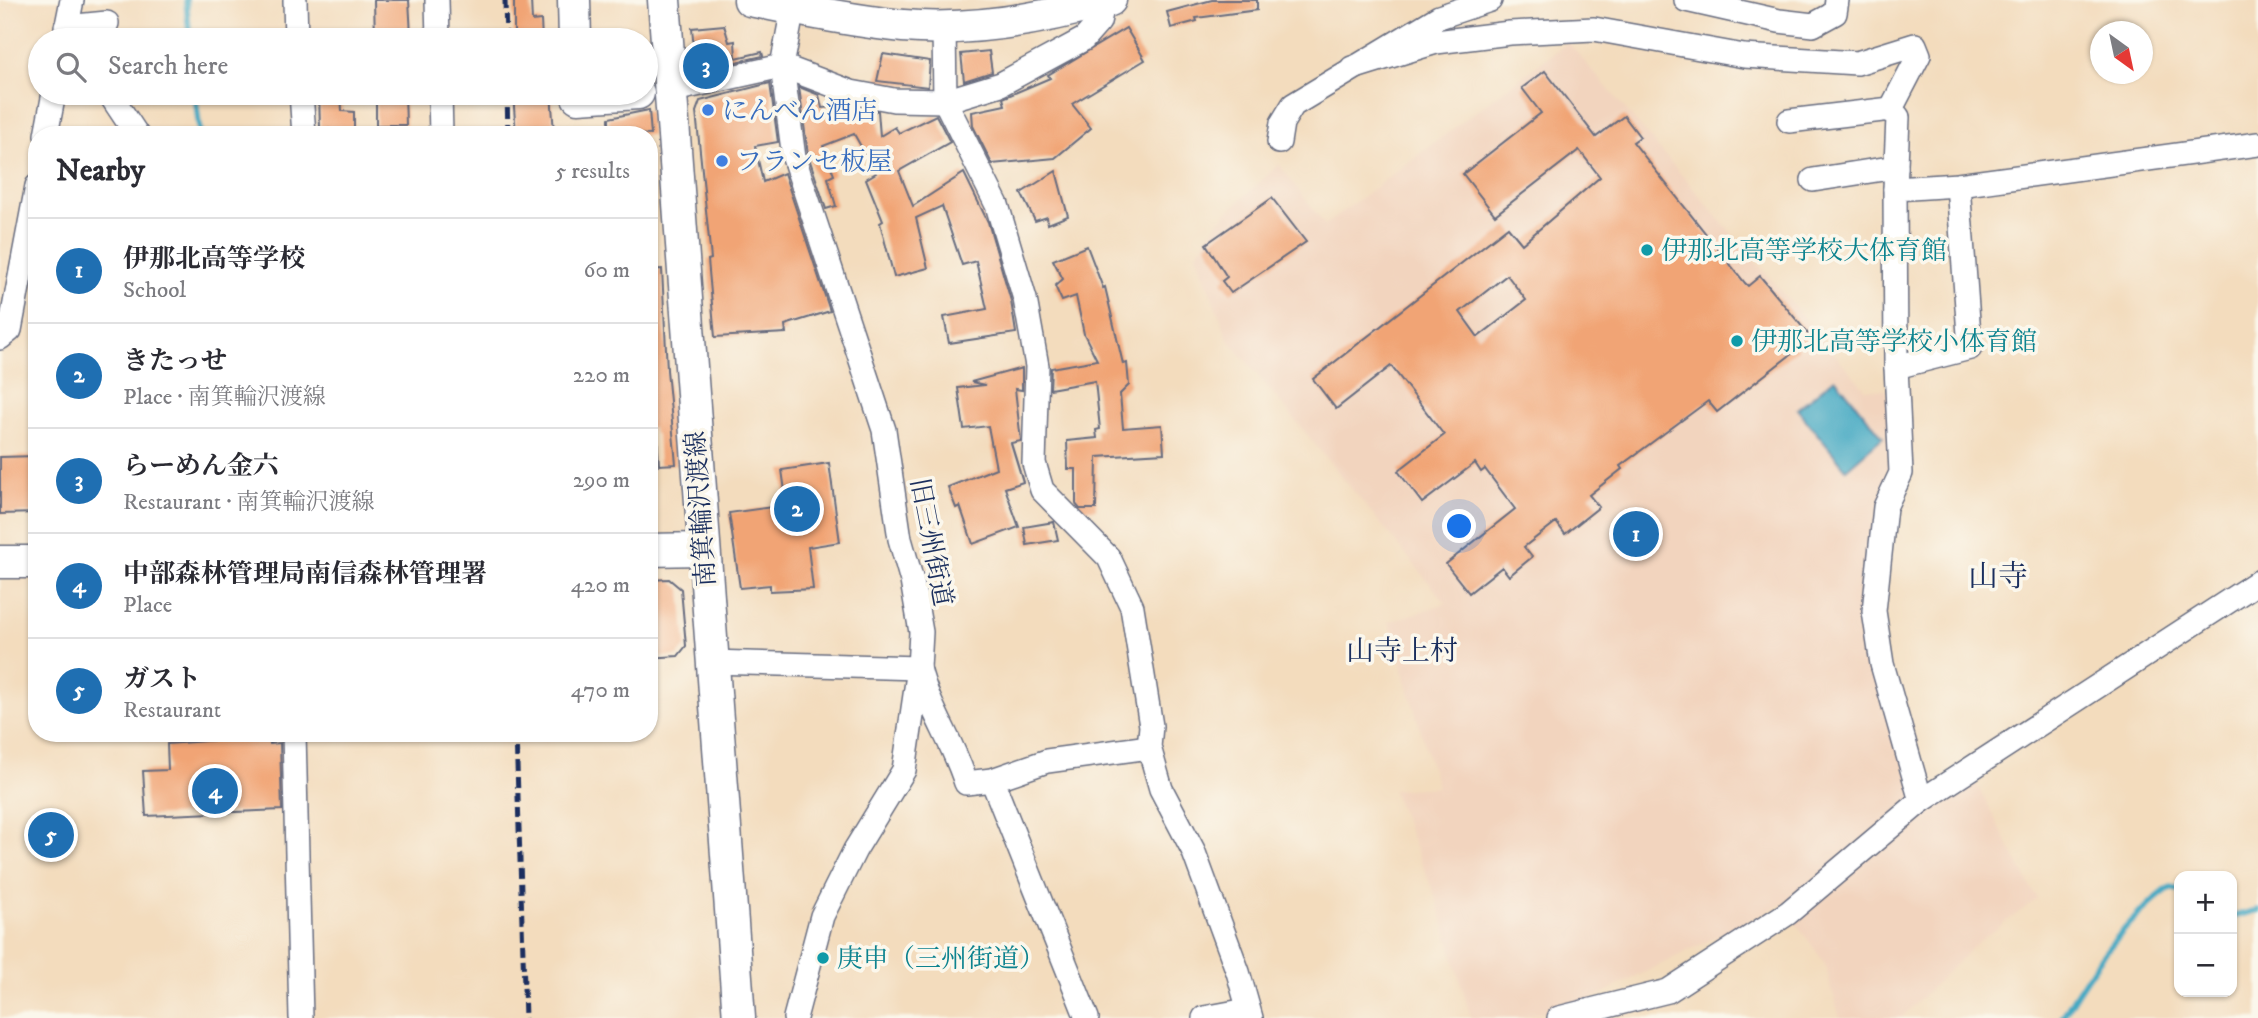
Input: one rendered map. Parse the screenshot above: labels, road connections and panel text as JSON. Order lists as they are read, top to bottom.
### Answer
{
  "streets": {
    "main road": ["南箕輪沢渡線"],
    "street": ["旧三州街道"]
  },
  "districts": ["山寺", "山寺上村"],
  "places": [
    "にんべん酒店",
    "フランセ板屋",
    "伊那北高等学校大体育館",
    "伊那北高等学校小体育館",
    "庚申（三州街道）"
  ],
  "north": "bottom right",
  "page": {
    "search": "Search here",
    "pins": [
      "3",
      "2",
      "1",
      "4",
      "5"
    ],
    "heading": ["Nearby", "5 results"],
    "list": [
      {
        "mark": "1",
        "name": "伊那北高等学校",
        "note": "School",
        "value": "60 m"
      },
      {
        "mark": "2",
        "name": "きたっせ",
        "note": "Place · 南箕輪沢渡線",
        "value": "220 m"
      },
      {
        "mark": "3",
        "name": "らーめん金六",
        "note": "Restaurant · 南箕輪沢渡線",
        "value": "290 m"
      },
      {
        "mark": "4",
        "name": "中部森林管理局南信森林管理署",
        "note": "Place",
        "value": "420 m"
      },
      {
        "mark": "5",
        "name": "ガスト",
        "note": "Restaurant",
        "value": "470 m"
      }
    ],
    "map_buttons": ["+", "−"]
  }
}
